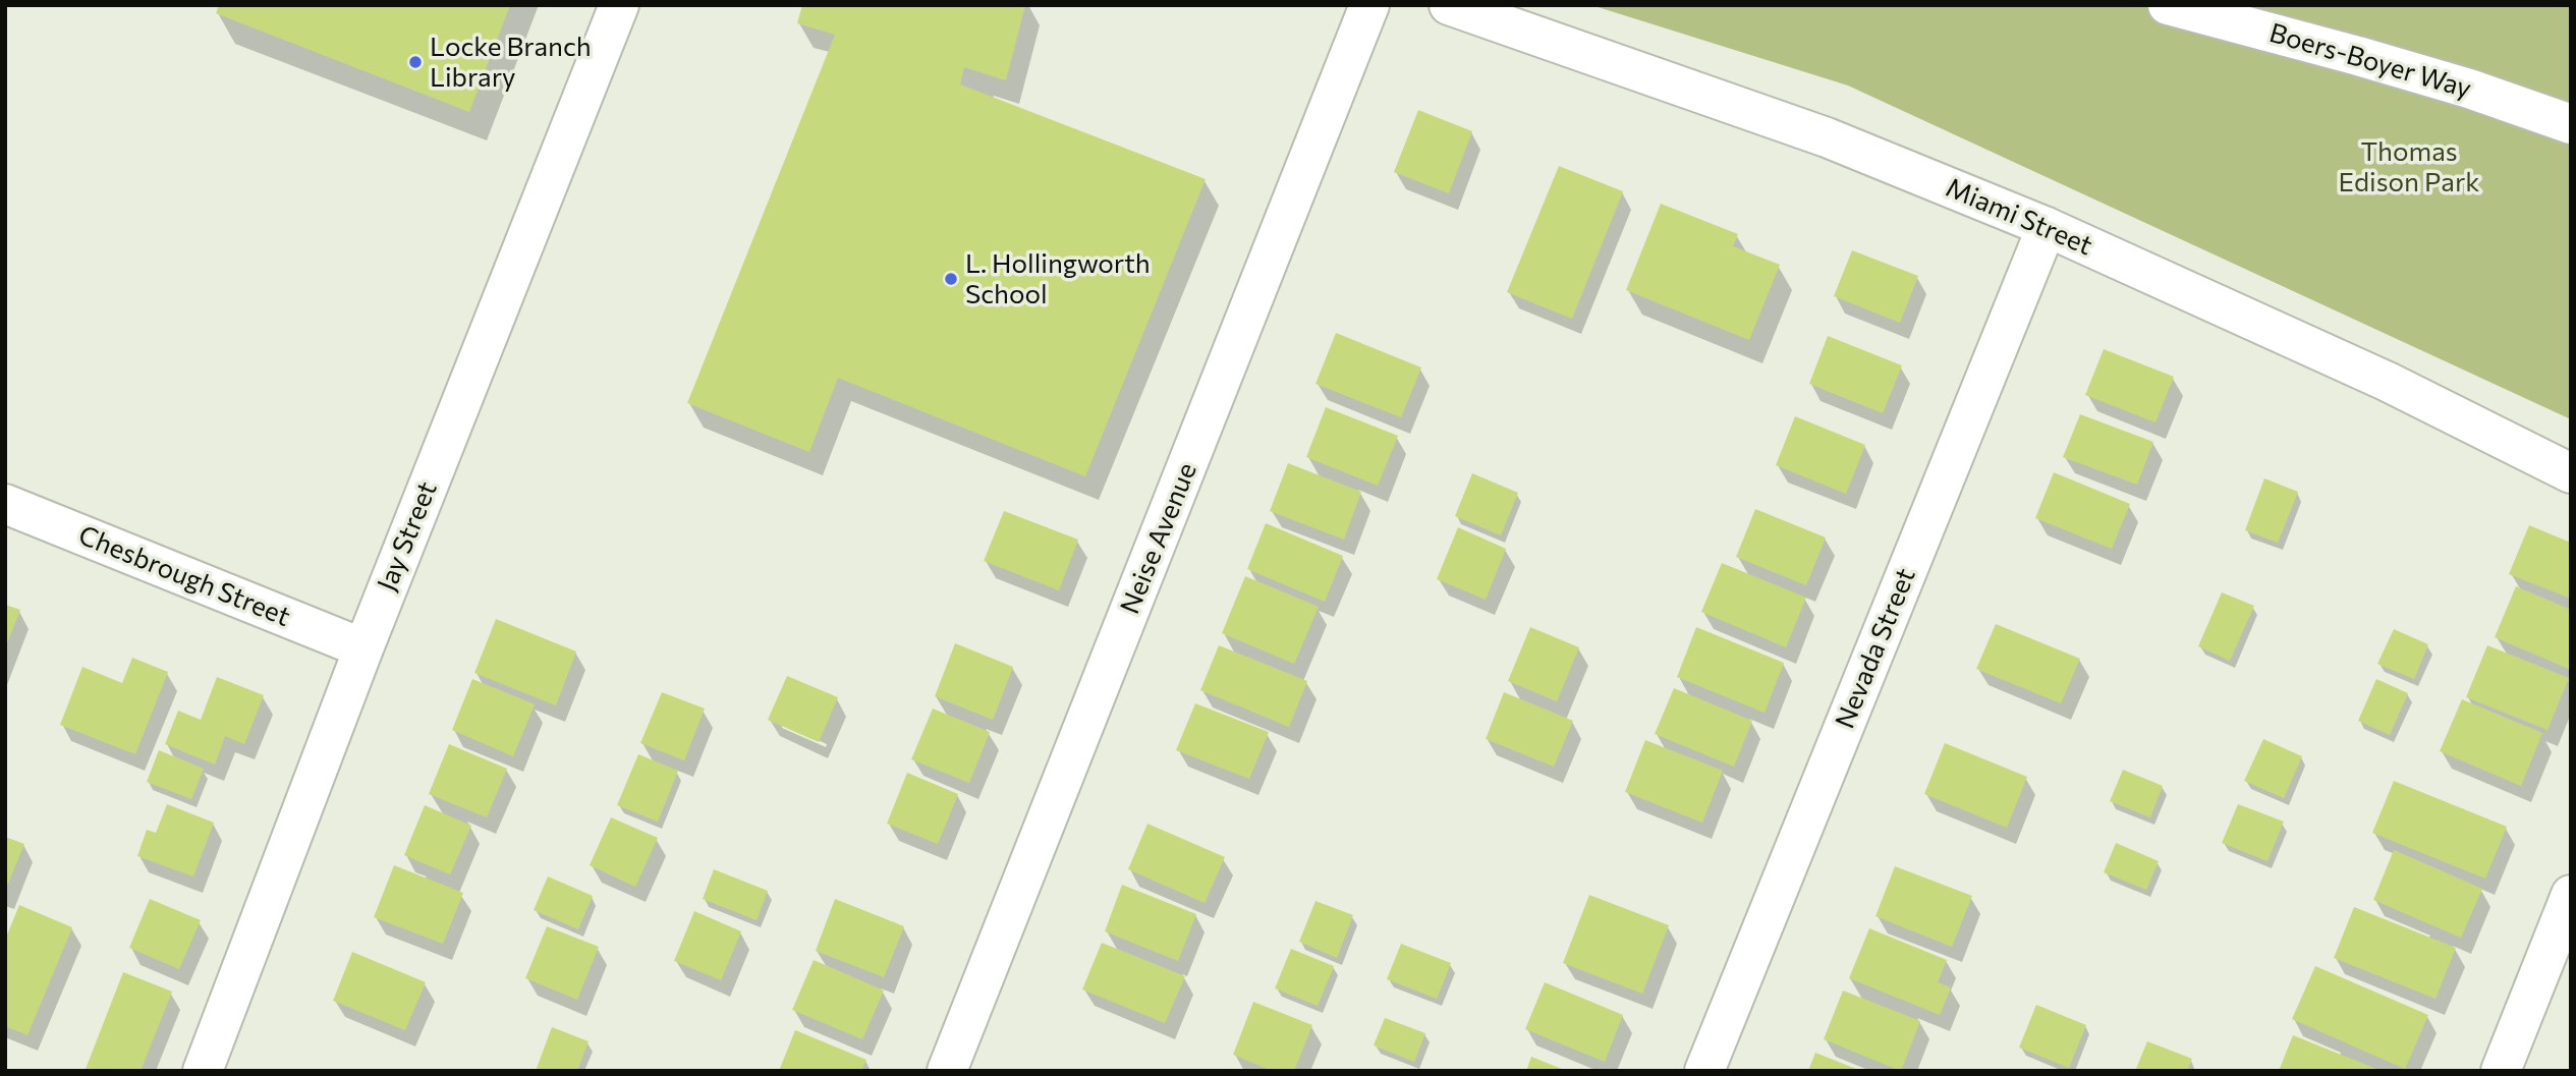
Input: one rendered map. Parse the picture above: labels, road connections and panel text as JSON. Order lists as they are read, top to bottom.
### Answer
{
  "streets": {
    "street": [
      "Boers-Boyer Way",
      "Miami Street",
      "Jay Street",
      "Neise Avenue",
      "Chesbrough Street",
      "Nevada Street"
    ]
  },
  "crossings": [
    ["Miami Street", "Nevada Street"],
    ["Jay Street", "Chesbrough Street"]
  ],
  "parks": ["Thomas Edison Park"],
  "places": ["Locke Branch Library", "L. Hollingworth School"]
}
